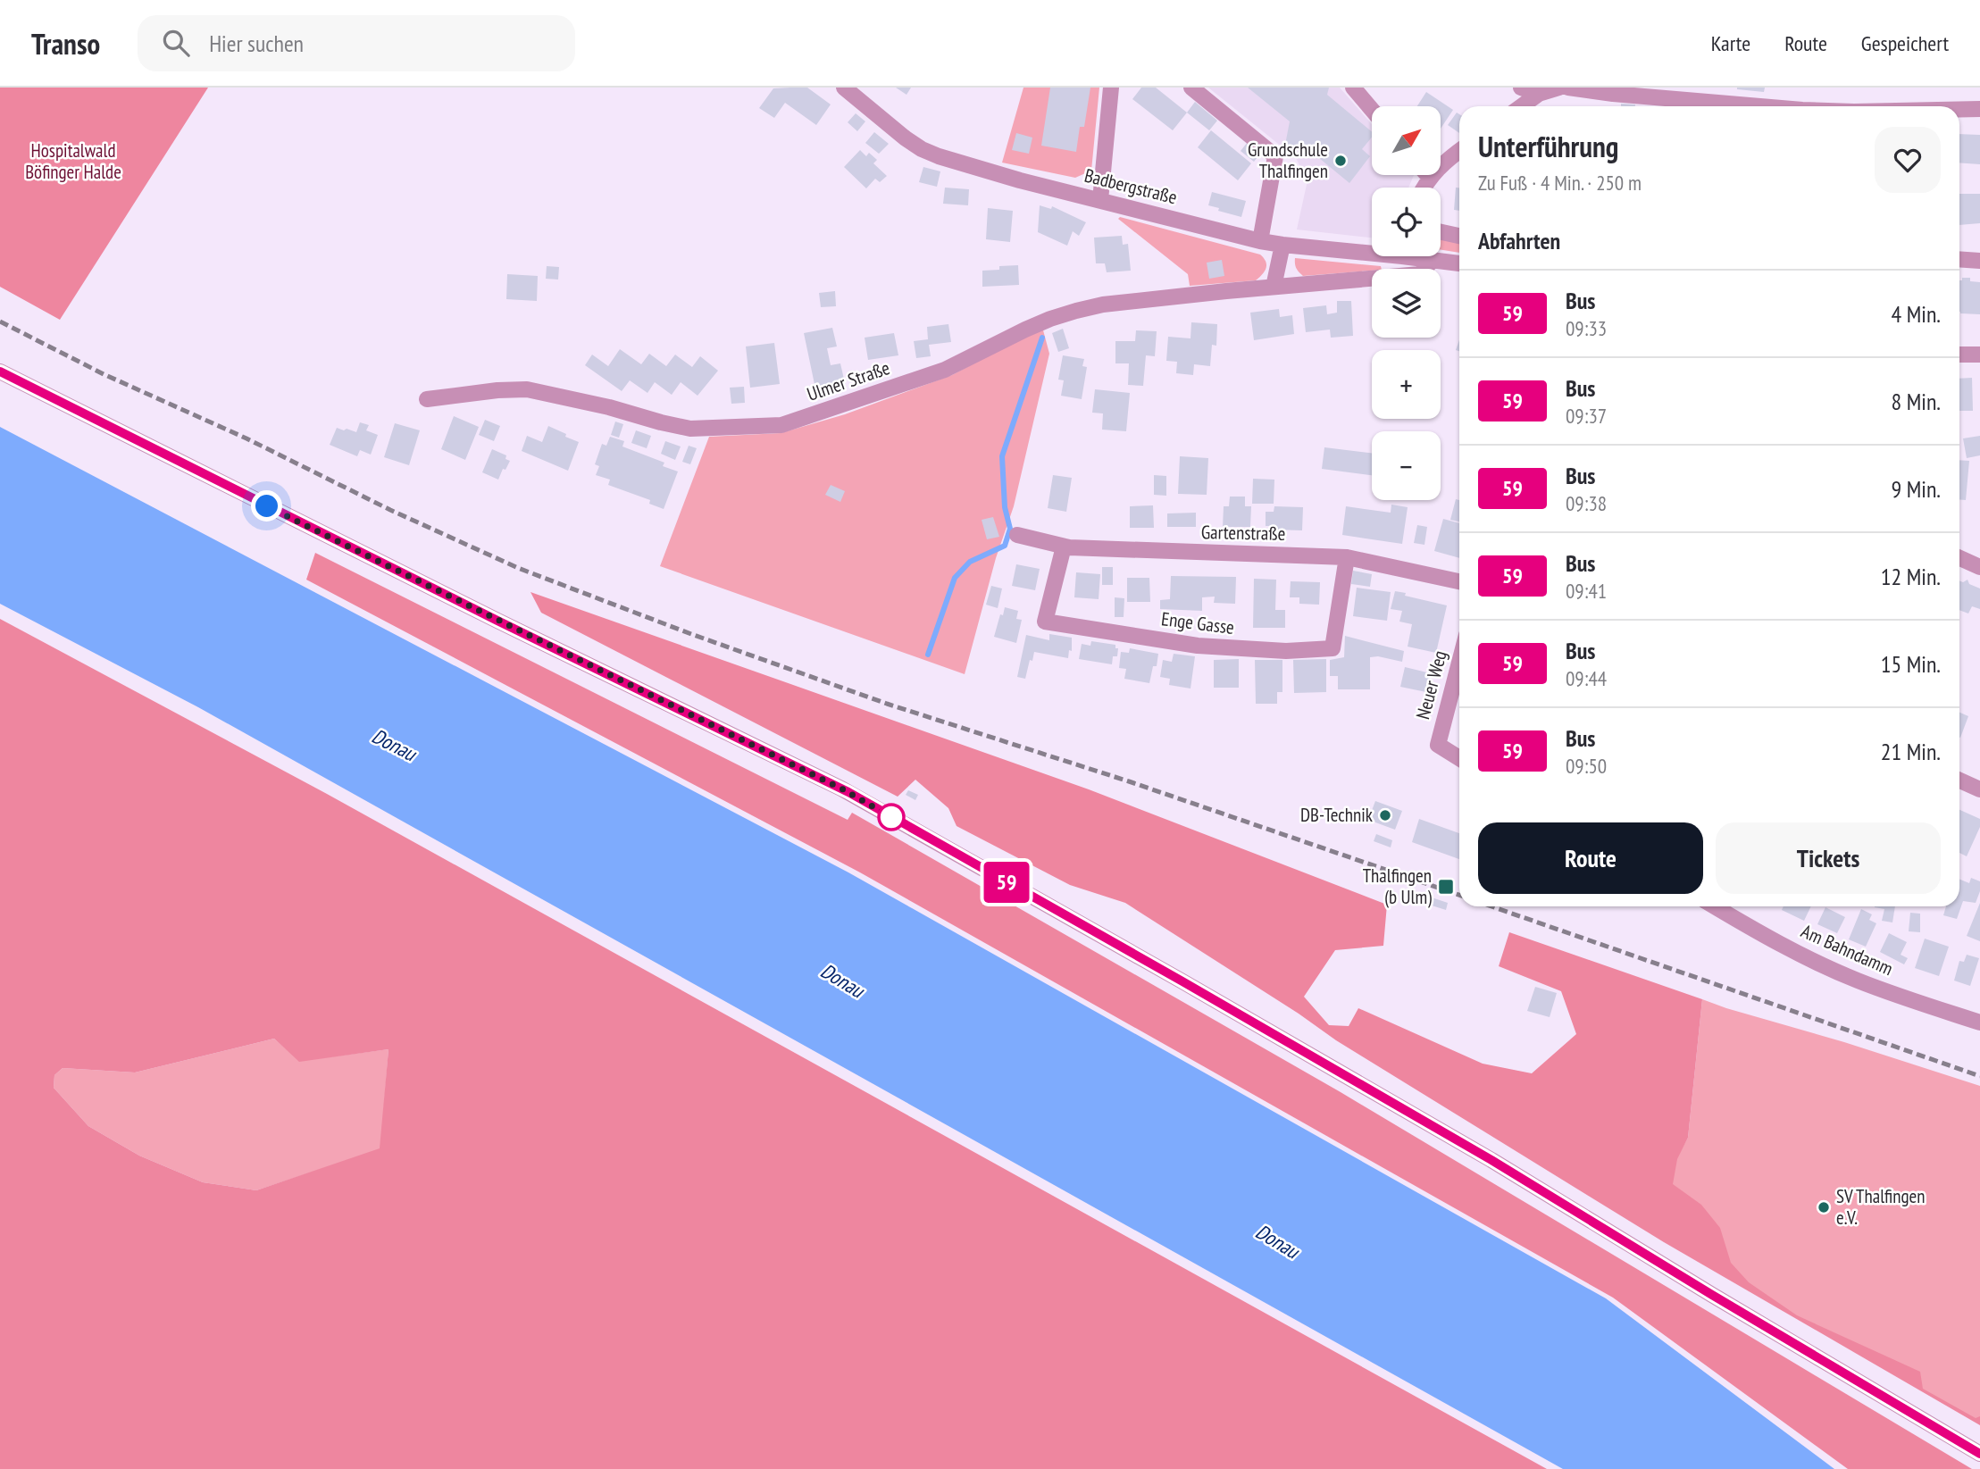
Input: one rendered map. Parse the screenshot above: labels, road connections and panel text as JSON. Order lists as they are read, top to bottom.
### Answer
{
  "streets": {
    "street": [
      "Badbergstraße",
      "Ulmer Straße",
      "Gartenstraße",
      "Enge Gasse",
      "Neuer Weg",
      "Am Bahndamm"
    ]
  },
  "crossings": [
    ["Badbergstraße", "Ulmer Straße"],
    ["Gartenstraße", "Enge Gasse"]
  ],
  "water": ["Donau"],
  "parks": ["Hospitalwald Böfinger Halde"],
  "places": {
    "other": ["Grundschule Thalfingen", "DB-Technik", "SV Thalfingen e.V."],
    "transit": ["Thalfingen (b Ulm)"]
  },
  "lines": ["bus line 59"],
  "north": "top right",
  "page": {
    "header": "Transo",
    "search": "Hier suchen",
    "nav": ["Karte", "Route", "Gespeichert"],
    "on_map": "59",
    "map_buttons": ["+", "−"],
    "heading": [
      ["Unterführung", "Zu Fuß · 4 Min. · 250 m"],
      "Abfahrten"
    ],
    "list": [
      {
        "mark": "59",
        "name": "Bus",
        "note": "09:33",
        "value": "4 Min."
      },
      {
        "mark": "59",
        "name": "Bus",
        "note": "09:37",
        "value": "8 Min."
      },
      {
        "mark": "59",
        "name": "Bus",
        "note": "09:38",
        "value": "9 Min."
      },
      {
        "mark": "59",
        "name": "Bus",
        "note": "09:41",
        "value": "12 Min."
      },
      {
        "mark": "59",
        "name": "Bus",
        "note": "09:44",
        "value": "15 Min."
      },
      {
        "mark": "59",
        "name": "Bus",
        "note": "09:50",
        "value": "21 Min."
      }
    ],
    "buttons": ["Route", "Tickets"]
  }
}
